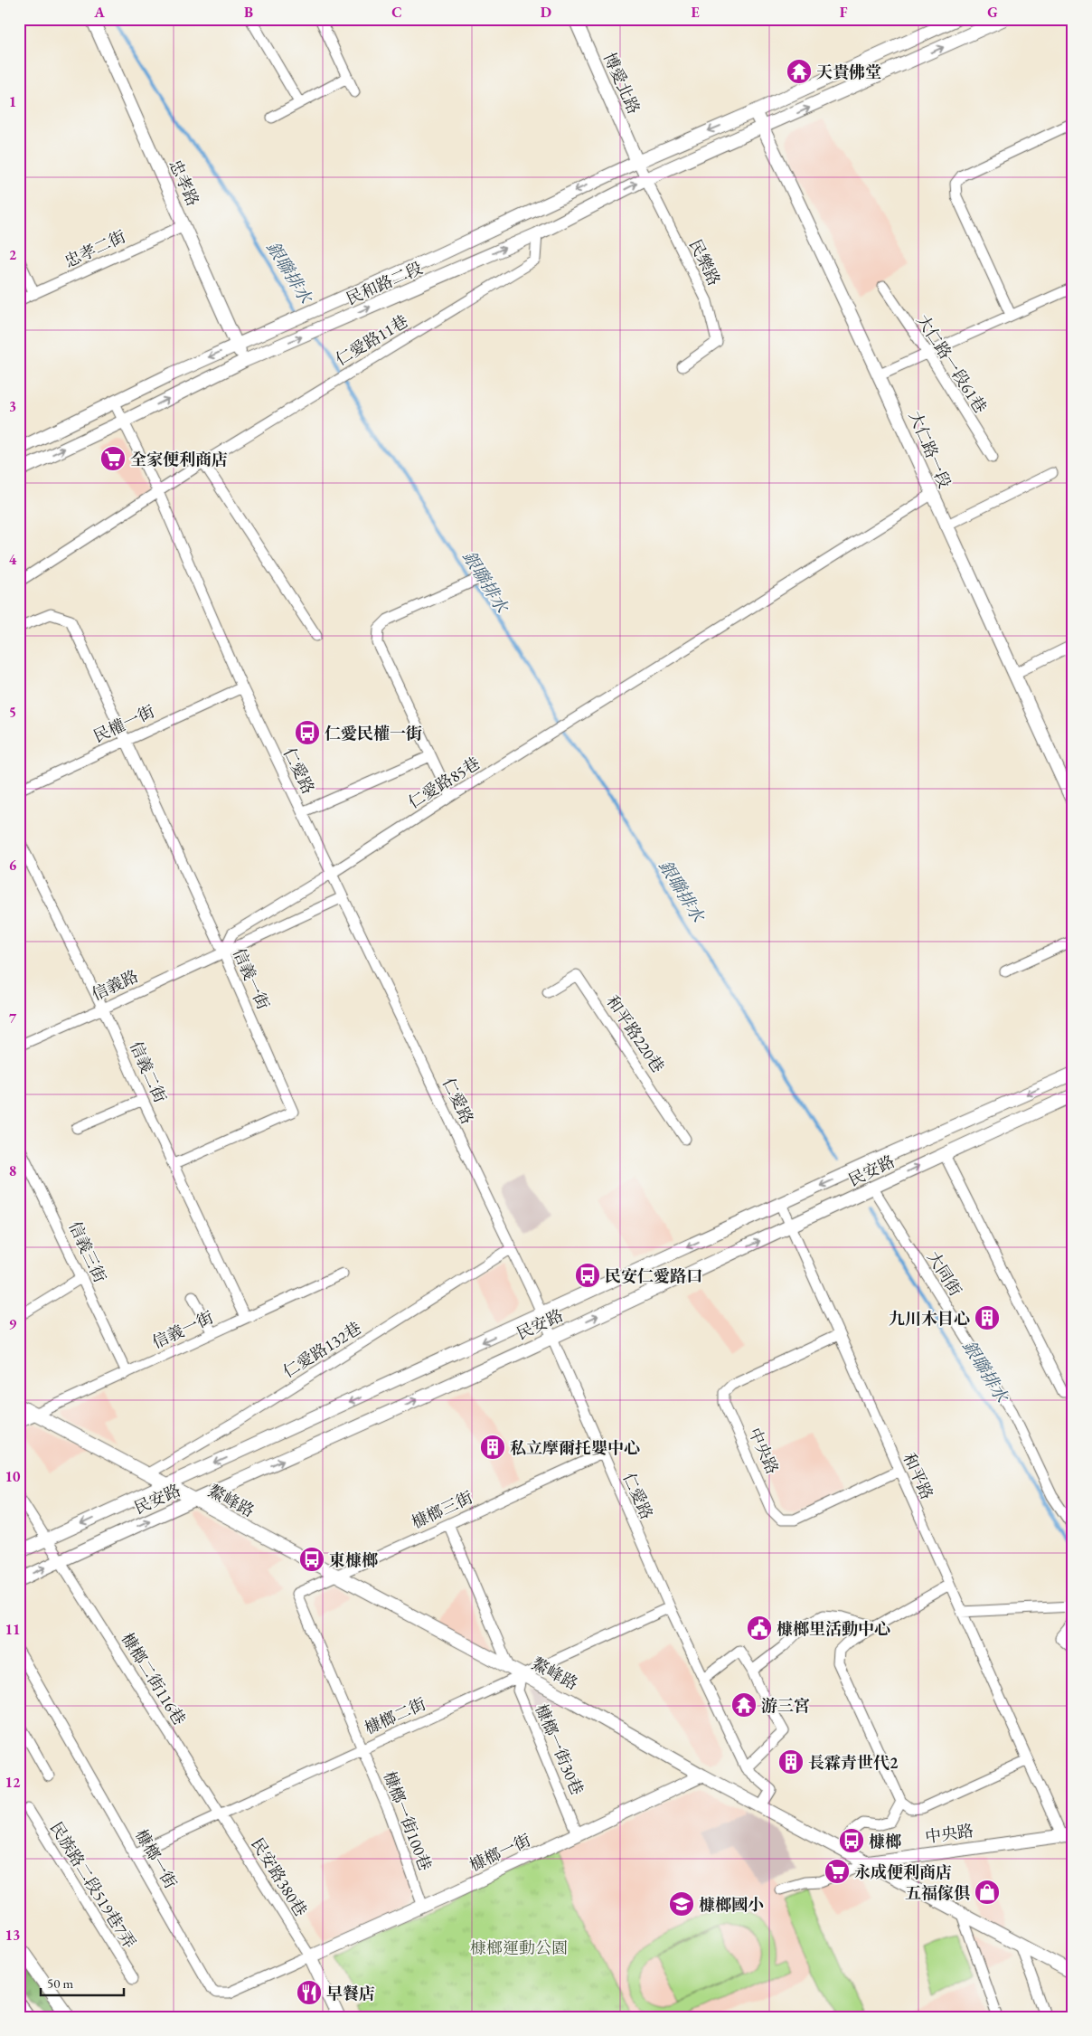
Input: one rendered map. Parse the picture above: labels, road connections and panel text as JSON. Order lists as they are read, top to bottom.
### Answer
{
  "streets": {
    "street": [
      "博愛北路",
      "忠孝路",
      "忠孝二街",
      "民樂路",
      "民和路二段",
      "仁愛路11巷",
      "大仁路一段61巷",
      "大仁路一段",
      "民權一街",
      "仁愛路",
      "仁愛路85巷",
      "信義一街",
      "信義路",
      "和平路220巷",
      "信義二街",
      "民安路",
      "信義三街",
      "大同街",
      "仁愛路132巷",
      "中央路",
      "和平路",
      "鰲峰路",
      "槺榔三街",
      "槺榔二街116巷",
      "槺榔二街",
      "槺榔一街30巷",
      "槺榔一街100巷",
      "槺榔一街",
      "民安路380巷",
      "民族路二段519巷7弄"
    ]
  },
  "crossings": [
    ["博愛北路", "民樂路"],
    ["博愛北路", "民和路二段"],
    ["忠孝路", "忠孝二街"],
    ["忠孝路", "民和路二段"],
    ["民樂路", "民和路二段"],
    ["民和路二段", "仁愛路11巷"],
    ["民和路二段", "大仁路一段"],
    ["民和路二段", "仁愛路"],
    ["仁愛路11巷", "仁愛路"],
    ["大仁路一段", "仁愛路85巷"],
    ["民權一街", "仁愛路"],
    ["民權一街", "信義一街"],
    ["仁愛路", "仁愛路85巷"],
    ["仁愛路", "信義路"],
    ["仁愛路", "民安路"],
    ["仁愛路", "仁愛路132巷"],
    ["仁愛路", "鰲峰路"],
    ["仁愛路", "槺榔三街"],
    ["仁愛路", "槺榔二街"],
    ["信義一街", "信義路"],
    ["信義一街", "信義二街"],
    ["信義一街", "信義三街"],
    ["信義一街", "鰲峰路"],
    ["信義路", "信義二街"],
    ["民安路", "大同街"],
    ["民安路", "和平路"],
    ["民安路", "鰲峰路"],
    ["民安路", "槺榔二街116巷"],
    ["仁愛路132巷", "鰲峰路"],
    ["中央路", "和平路"],
    ["中央路", "鰲峰路"],
    ["鰲峰路", "槺榔三街"],
    ["鰲峰路", "槺榔二街"],
    ["鰲峰路", "槺榔一街30巷"],
    ["鰲峰路", "槺榔一街"],
    ["槺榔三街", "槺榔一街100巷"],
    ["槺榔二街116巷", "槺榔二街"],
    ["槺榔二街116巷", "民安路380巷"],
    ["槺榔二街", "槺榔一街30巷"],
    ["槺榔二街", "槺榔一街100巷"],
    ["槺榔二街", "槺榔一街"],
    ["槺榔二街", "民安路380巷"],
    ["槺榔一街30巷", "槺榔一街"],
    ["槺榔一街100巷", "槺榔一街"],
    ["槺榔一街", "民安路380巷"]
  ],
  "water": ["銀聯排水"],
  "parks": ["槺榔運動公園"],
  "places": {
    "temple": ["天貴佛堂", "游三宮"],
    "supermarket": ["全家便利商店", "永成便利商店"],
    "bus stop": [
      "仁愛民權一街",
      "民安仁愛路口",
      "東槺榔",
      "槺榔"
    ],
    "building": ["九川木目心", "私立摩爾托嬰中心", "長霖青世代2"],
    "public building": ["槺榔里活動中心"],
    "shop": ["五福傢俱"],
    "school or university": ["槺榔國小"],
    "restaurant": ["早餐店"]
  },
  "scale_bar": "50 m",
  "grid": {
    "columns": [
      "A",
      "B",
      "C",
      "D",
      "E",
      "F",
      "G"
    ],
    "rows": [
      "1",
      "2",
      "3",
      "4",
      "5",
      "6",
      "7",
      "8",
      "9",
      "10",
      "11",
      "12",
      "13"
    ]
  }
}
